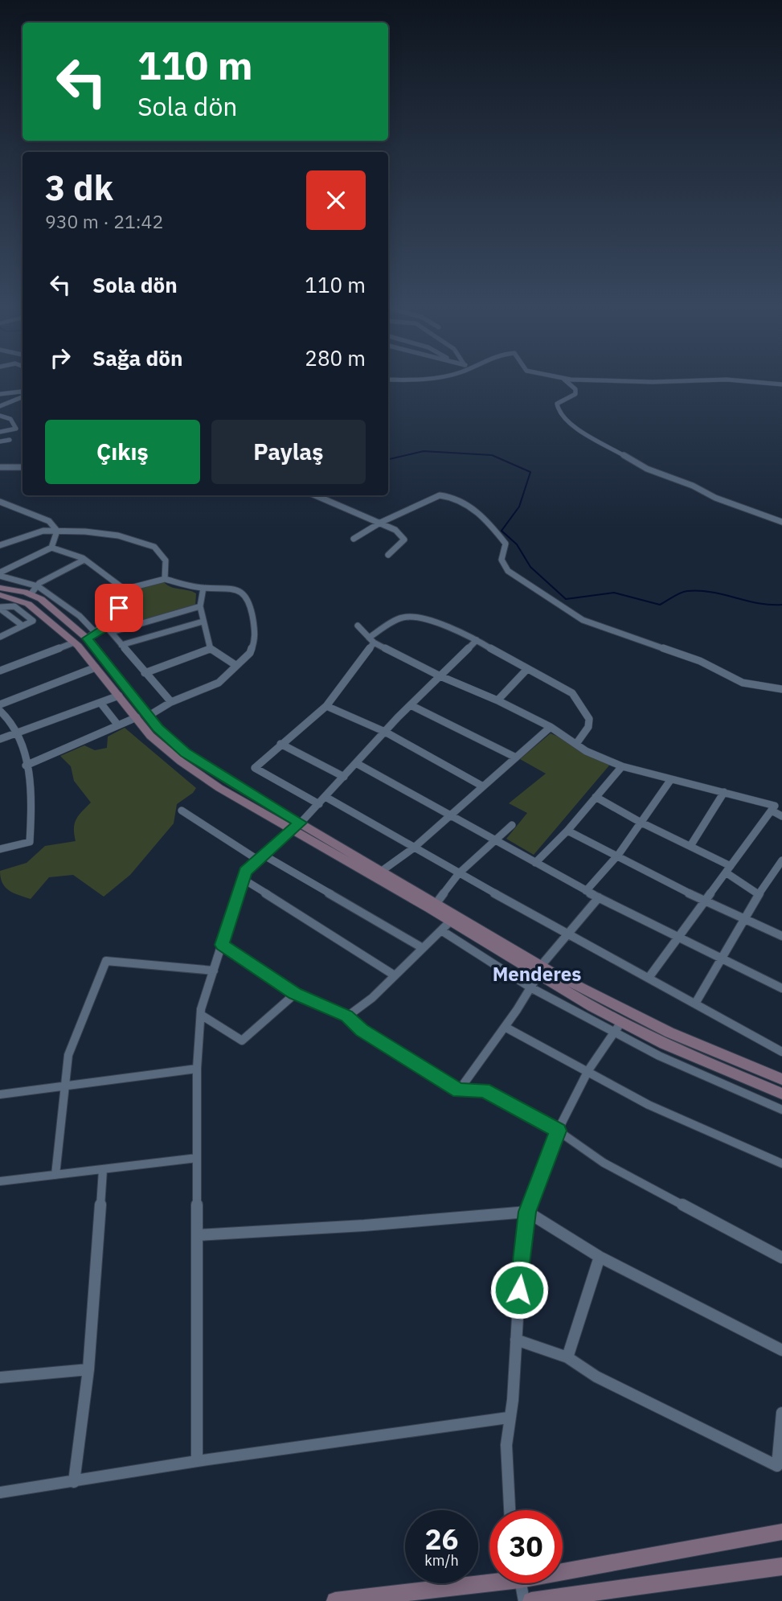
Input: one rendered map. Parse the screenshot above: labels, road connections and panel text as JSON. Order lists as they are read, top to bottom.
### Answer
{
  "districts": ["Menderes"],
  "page": {
    "turn": ["110 m", "Sola dön"],
    "heading": ["3 dk", "930 m · 21:42"],
    "list": [
      {
        "name": "Sola dön",
        "value": "110 m"
      },
      {
        "name": "Sağa dön",
        "value": "280 m"
      }
    ],
    "buttons": ["Çıkış", "Paylaş"],
    "speed": "26 km/h",
    "limit": "30"
  }
}
